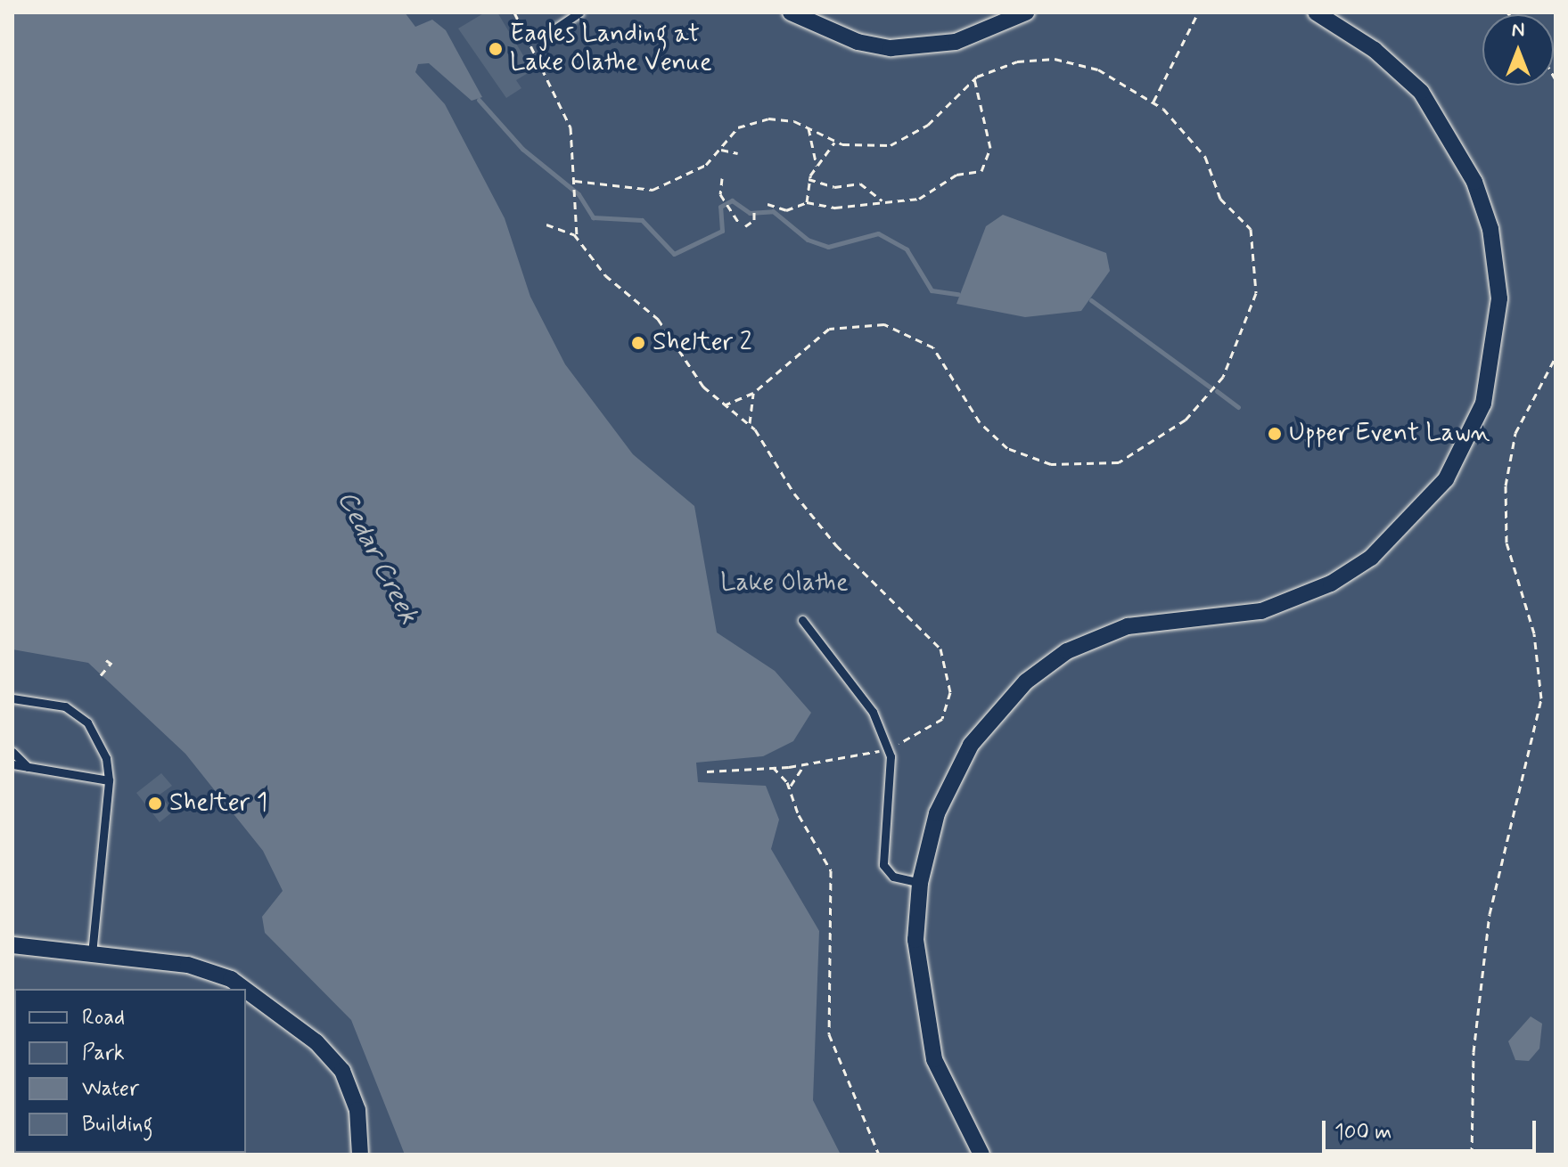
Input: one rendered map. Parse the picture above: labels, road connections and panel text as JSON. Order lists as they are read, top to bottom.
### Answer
{
  "water": ["Cedar Creek"],
  "parks": ["Lake Olathe"],
  "places": [
    "Eagles Landing at Lake Olathe Venue",
    "Shelter 2",
    "Upper Event Lawn",
    "Shelter 1"
  ],
  "legend": [
    "Road",
    "Park",
    "Water",
    "Building"
  ],
  "scale_bar": "100 m",
  "north": "top"
}
